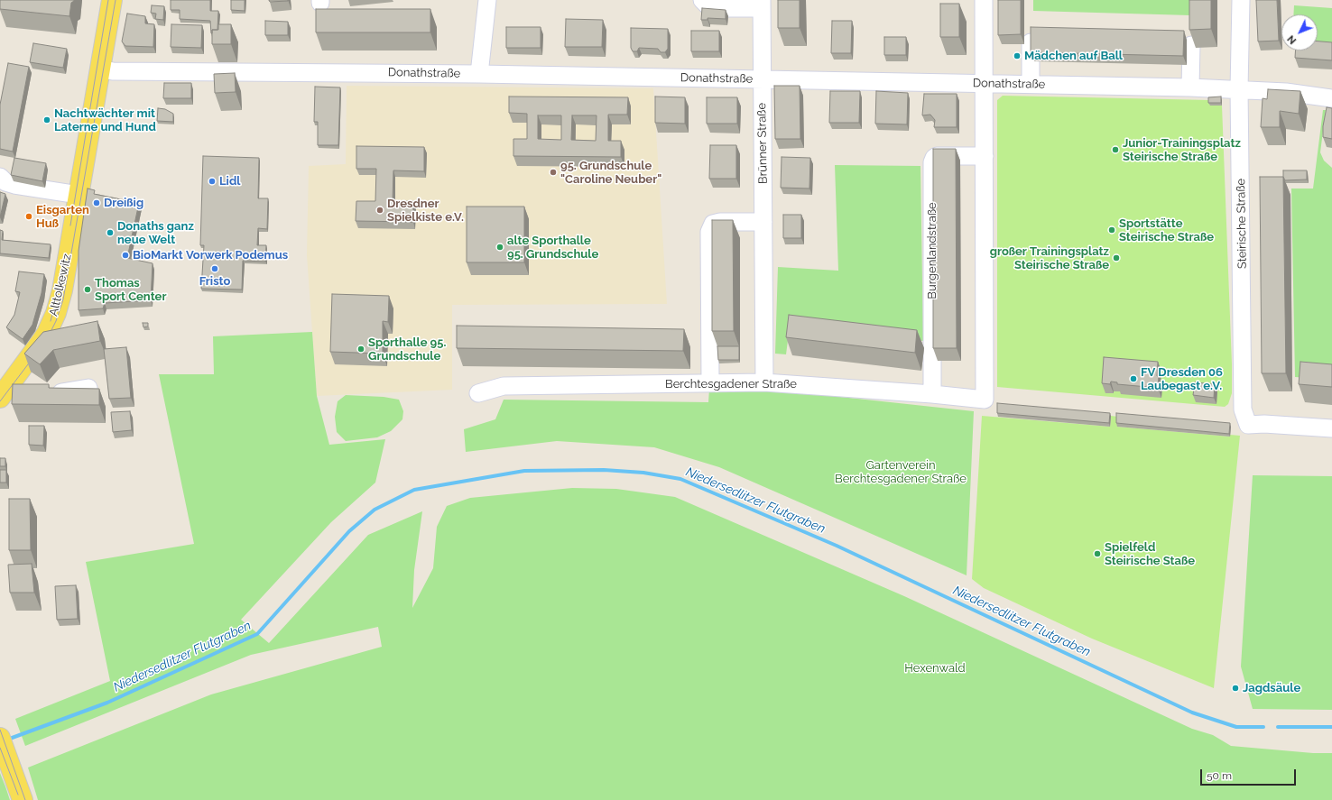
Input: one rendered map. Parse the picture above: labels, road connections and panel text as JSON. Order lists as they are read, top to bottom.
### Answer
{
  "streets": {
    "main road": ["Alttolkewitz"],
    "street": [
      "Donathstraße",
      "Brünner Straße",
      "Steirische Straße",
      "Burgenlandstraße",
      "Berchtesgadener Straße"
    ]
  },
  "crossings": [
    ["Donathstraße", "Brünner Straße"],
    ["Donathstraße", "Steirische Straße"],
    ["Donathstraße", "Alttolkewitz"],
    ["Brünner Straße", "Berchtesgadener Straße"],
    ["Burgenlandstraße", "Berchtesgadener Straße"]
  ],
  "water": ["Niedersedlitzer Flutgraben"],
  "parks": ["Gartenverein Berchtesgadener Straße", "Hexenwald"],
  "places": [
    "Mädchen auf Ball",
    "Nachtwächter mit Laterne und Hund",
    "Junior-Trainingsplatz Steirische Straße",
    "95. Grundschule \"Caroline Neuber\"",
    "Lidl",
    "Dreißig",
    "Dresdner Spielkiste e.V.",
    "Eisgarten Huß",
    "Sportstätte Steirische Straße",
    "Donaths ganz neue Welt",
    "alte Sporthalle 95. Grundschule",
    "BioMarkt Vorwerk Podemus",
    "großer Trainingsplatz Steirische Straße",
    "Fristo",
    "Thomas Sport Center",
    "Sporthalle 95. Grundschule",
    "FV Dresden 06 Laubegast e.V.",
    "Spielfeld Steirische Staße",
    "Jagdsäule"
  ],
  "scale_bar": "50 m",
  "north": "bottom left"
}
